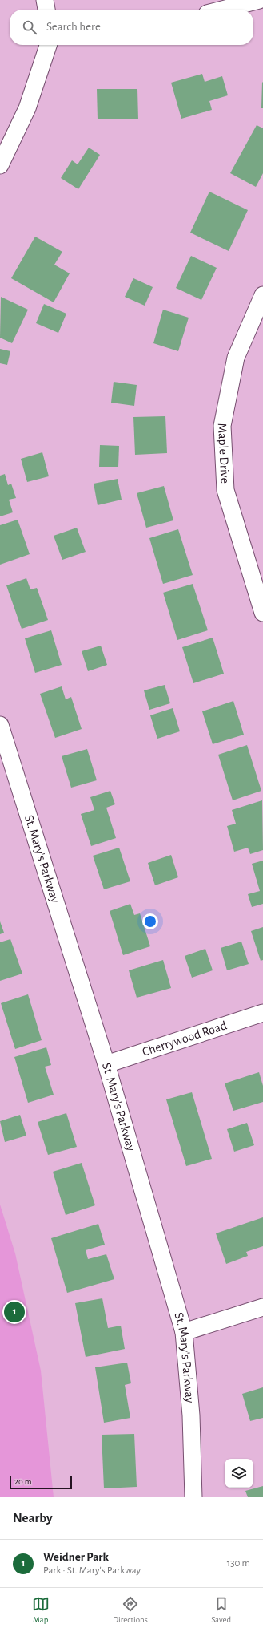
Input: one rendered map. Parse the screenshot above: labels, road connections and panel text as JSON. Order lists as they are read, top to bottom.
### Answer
{
  "streets": {
    "street": ["Maple Drive", "St. Mary's Parkway", "Cherrywood Road"]
  },
  "crossings": [
    ["St. Mary's Parkway", "Cherrywood Road"]
  ],
  "scale_bar": "20 m",
  "page": {
    "search": "Search here",
    "pins": "1",
    "scale": "20 m",
    "heading": "Nearby",
    "list": [
      {
        "mark": "1",
        "name": "Weidner Park",
        "note": "Park · St. Mary's Parkway",
        "value": "130 m"
      }
    ],
    "nav": ["Map", "Directions", "Saved"]
  }
}
